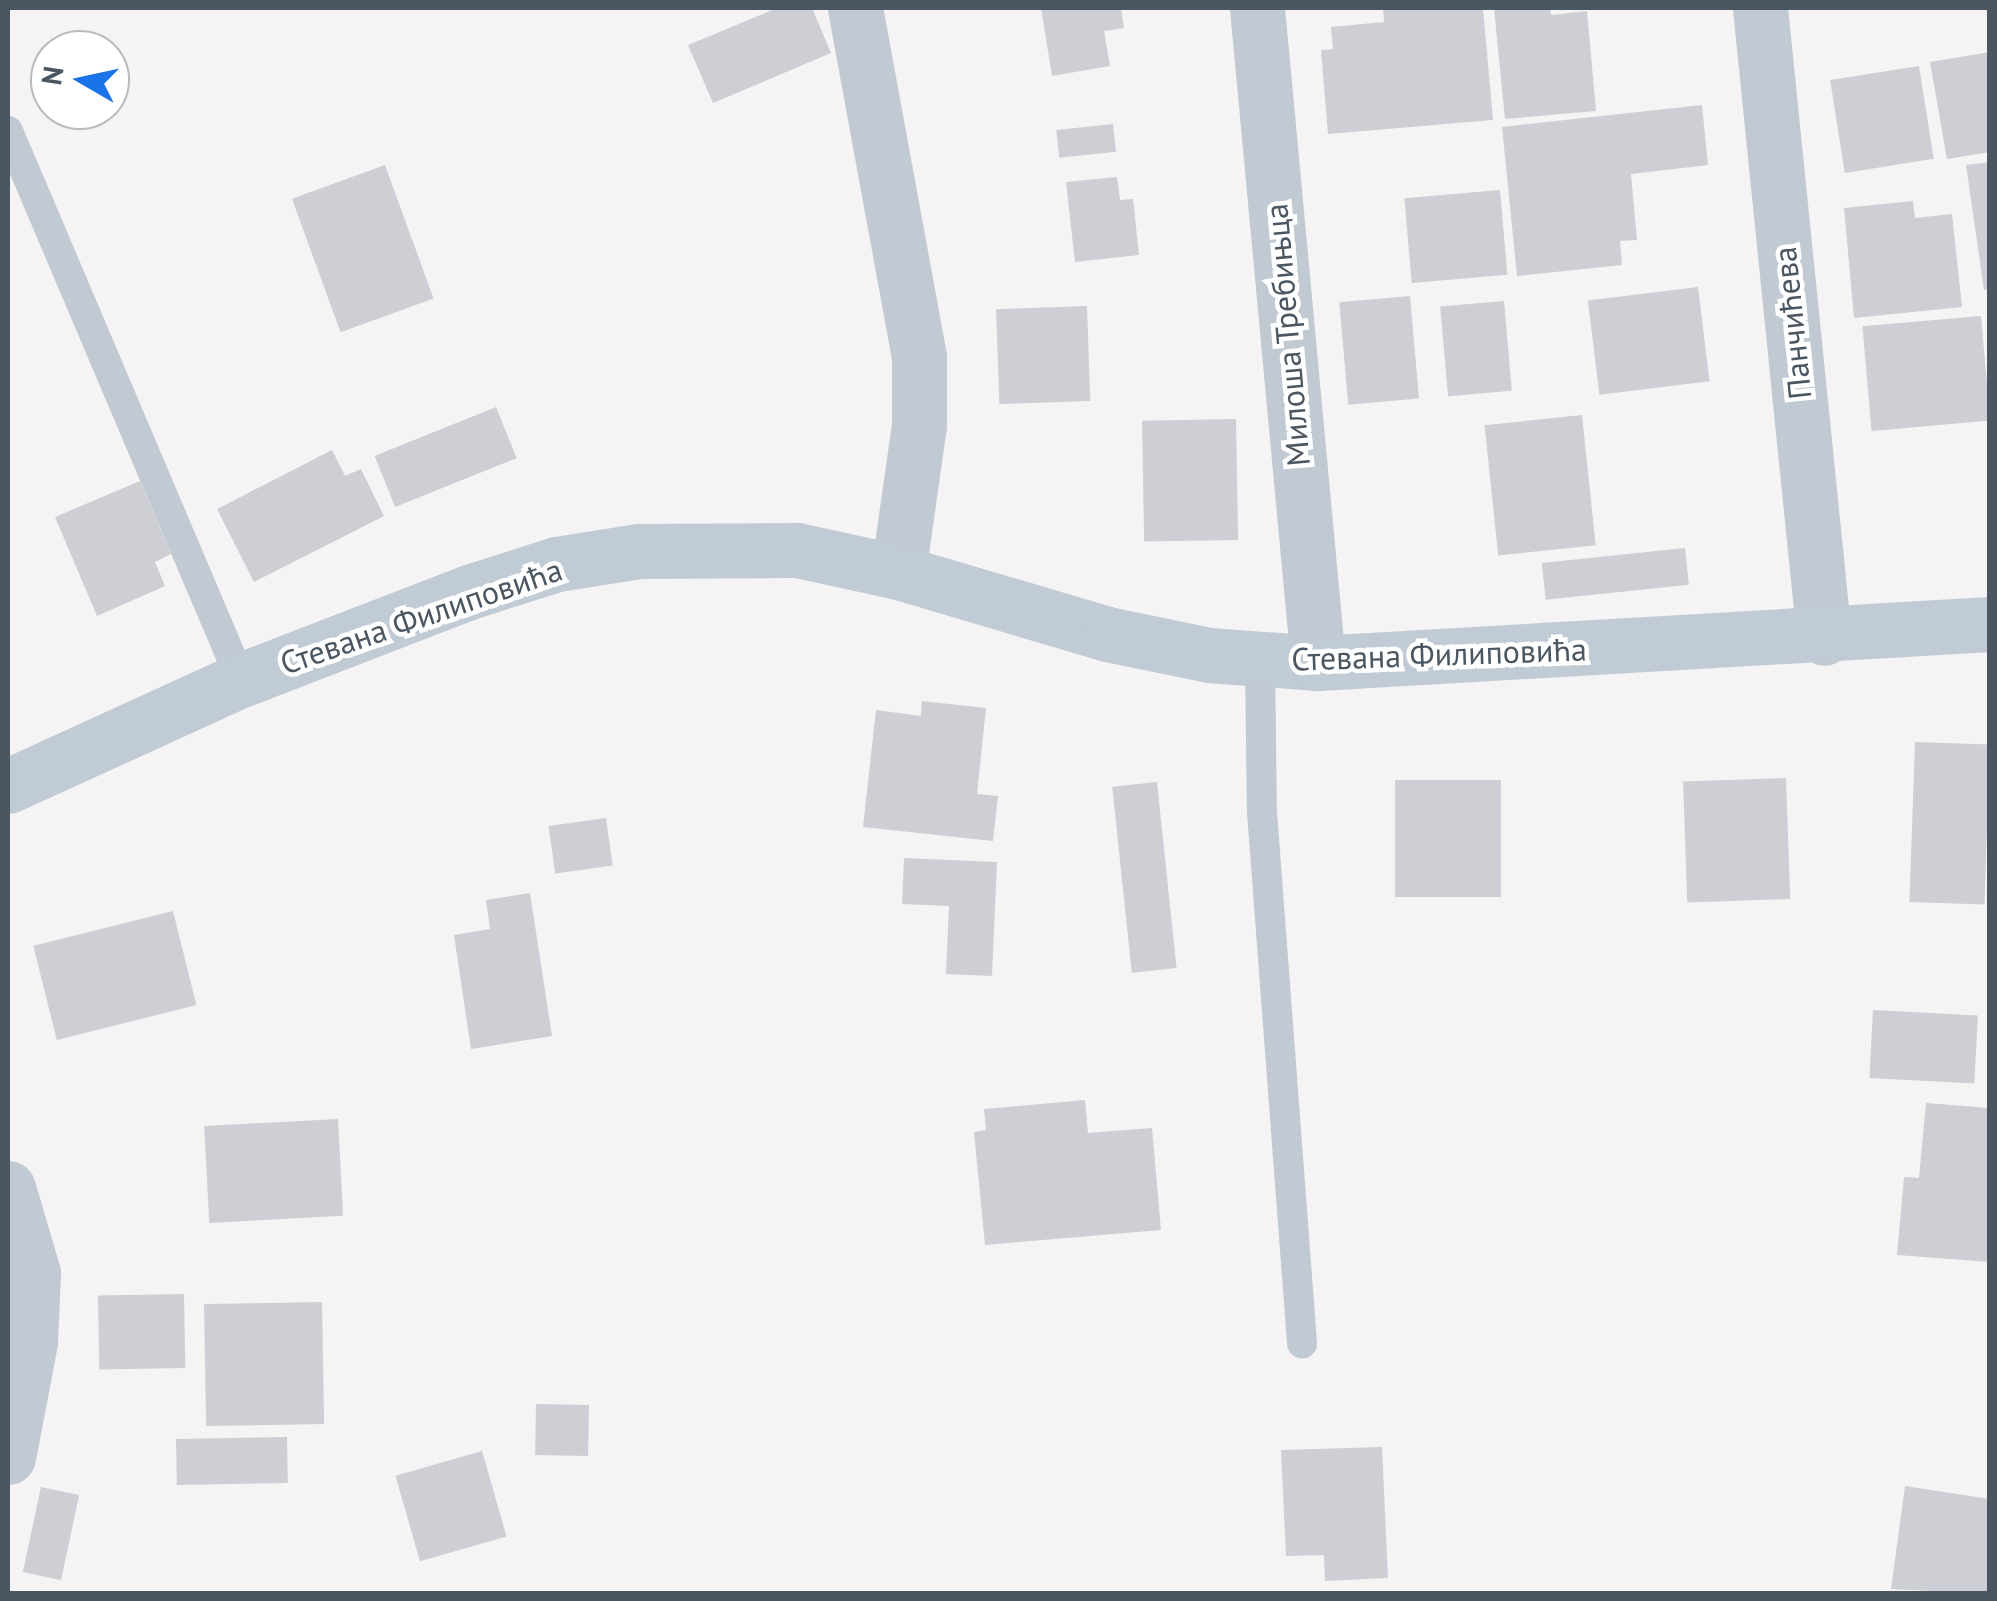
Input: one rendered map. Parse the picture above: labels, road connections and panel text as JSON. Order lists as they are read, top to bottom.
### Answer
{
  "streets": {
    "street": ["Панчићева", "Милоша Требињца", "Стевана Филиповића"]
  },
  "crossings": [
    ["Панчићева", "Стевана Филиповића"],
    ["Милоша Требињца", "Стевана Филиповића"]
  ],
  "north": "left"
}
